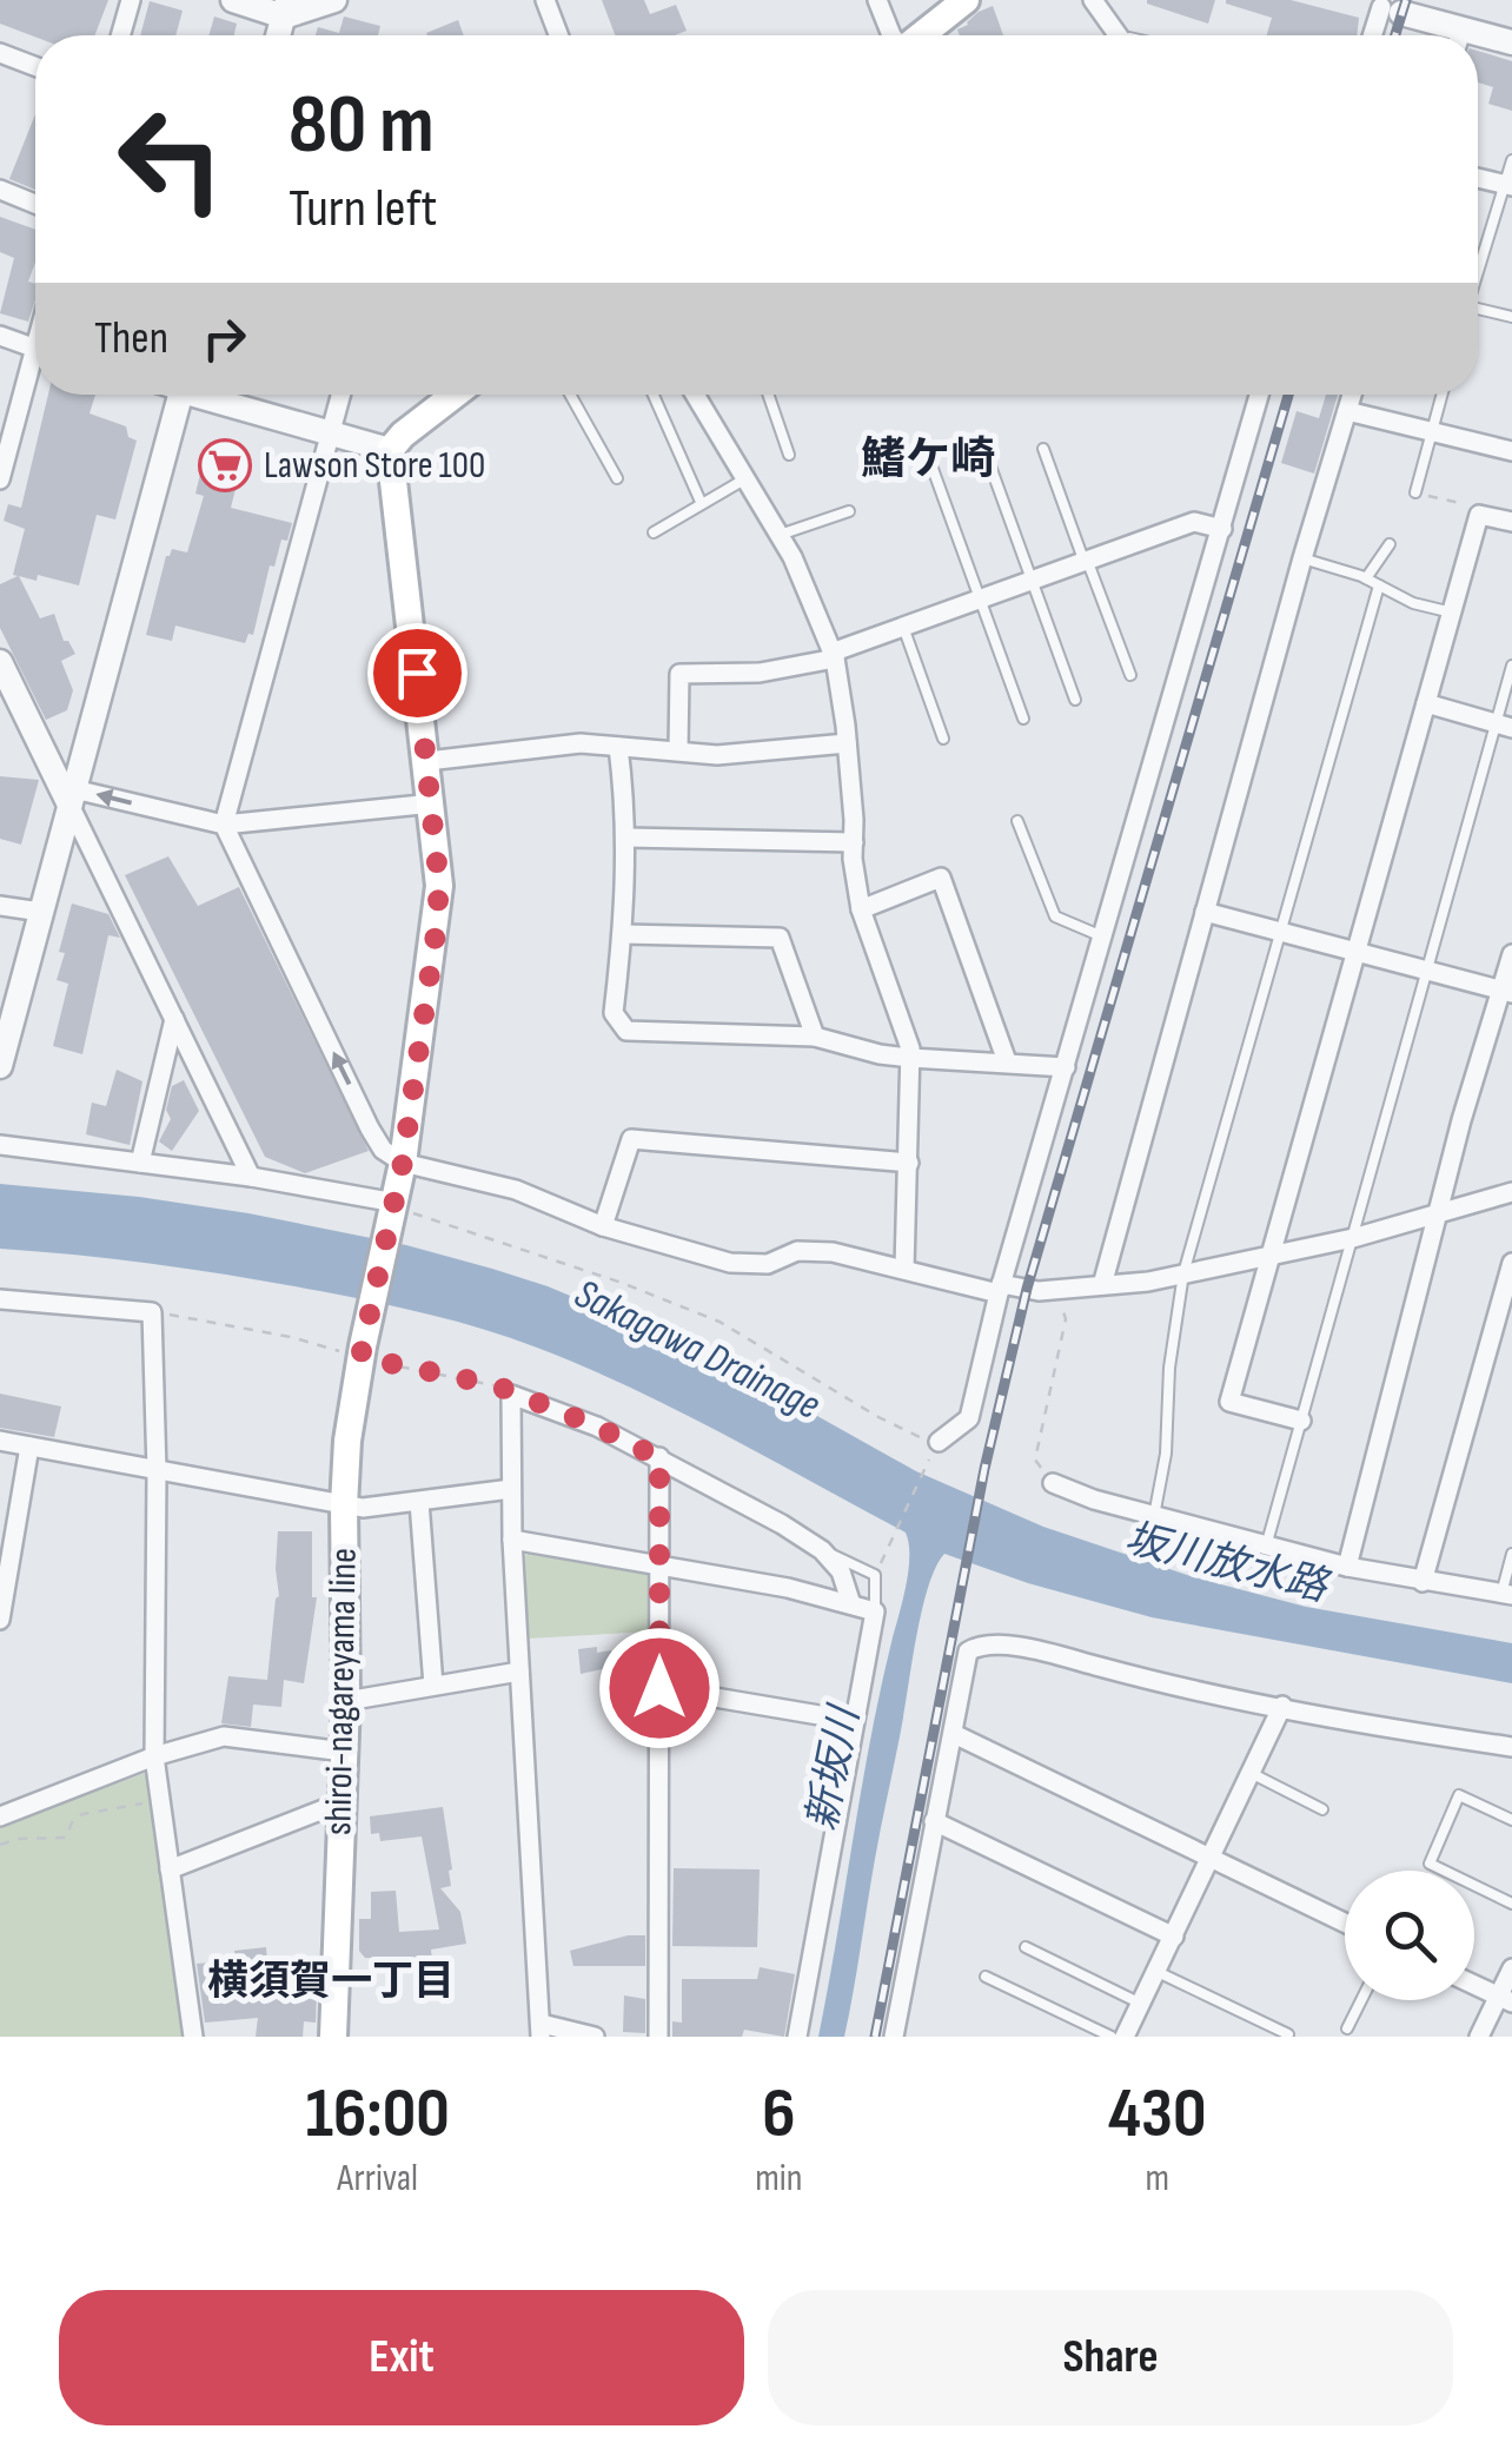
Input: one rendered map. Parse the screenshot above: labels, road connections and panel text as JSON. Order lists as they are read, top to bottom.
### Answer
{
  "streets": {
    "main road": ["shiroi-nagareyama line"]
  },
  "districts": ["鰭ケ崎", "横須賀一丁目"],
  "water": ["Sakagawa Drainage", "坂川放水路", "新坂川"],
  "places": {
    "supermarket": ["Lawson Store 100"]
  },
  "page": {
    "turn": ["80 m", "Turn left"],
    "then": "Then",
    "eta": [
      "16:00",
      "Arrival",
      "6",
      "min",
      "430",
      "m"
    ],
    "buttons": ["Exit", "Share"]
  }
}
